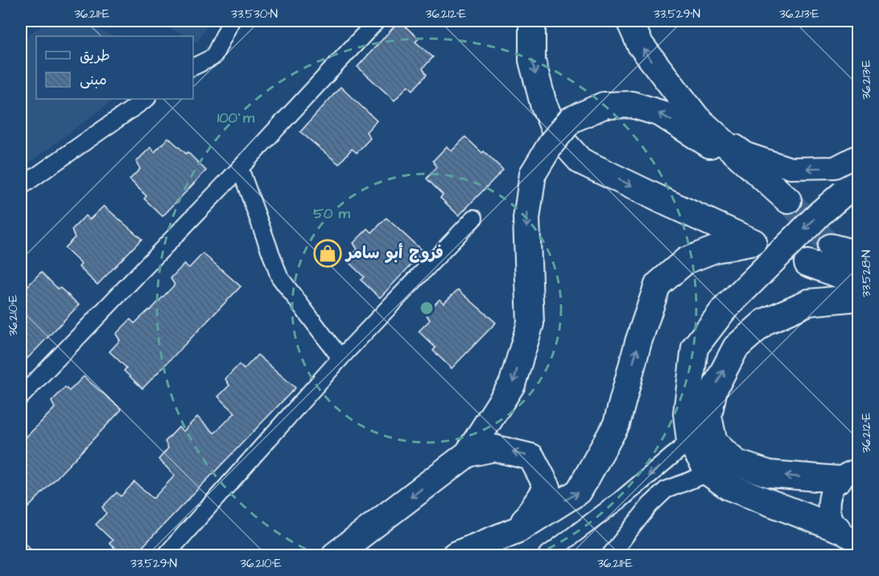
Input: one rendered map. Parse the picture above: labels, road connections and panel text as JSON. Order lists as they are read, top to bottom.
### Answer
{
  "places": {
    "shop": ["فروج أبو سامر"]
  },
  "legend": ["طريق", "مبنى"],
  "coordinates": [
    "36.211°E",
    "33.530°N",
    "36.212°E",
    "33.529°N",
    "36.213°E",
    "33.528°N",
    "36.210°E"
  ],
  "rings": ["100 m", "50 m"]
}
